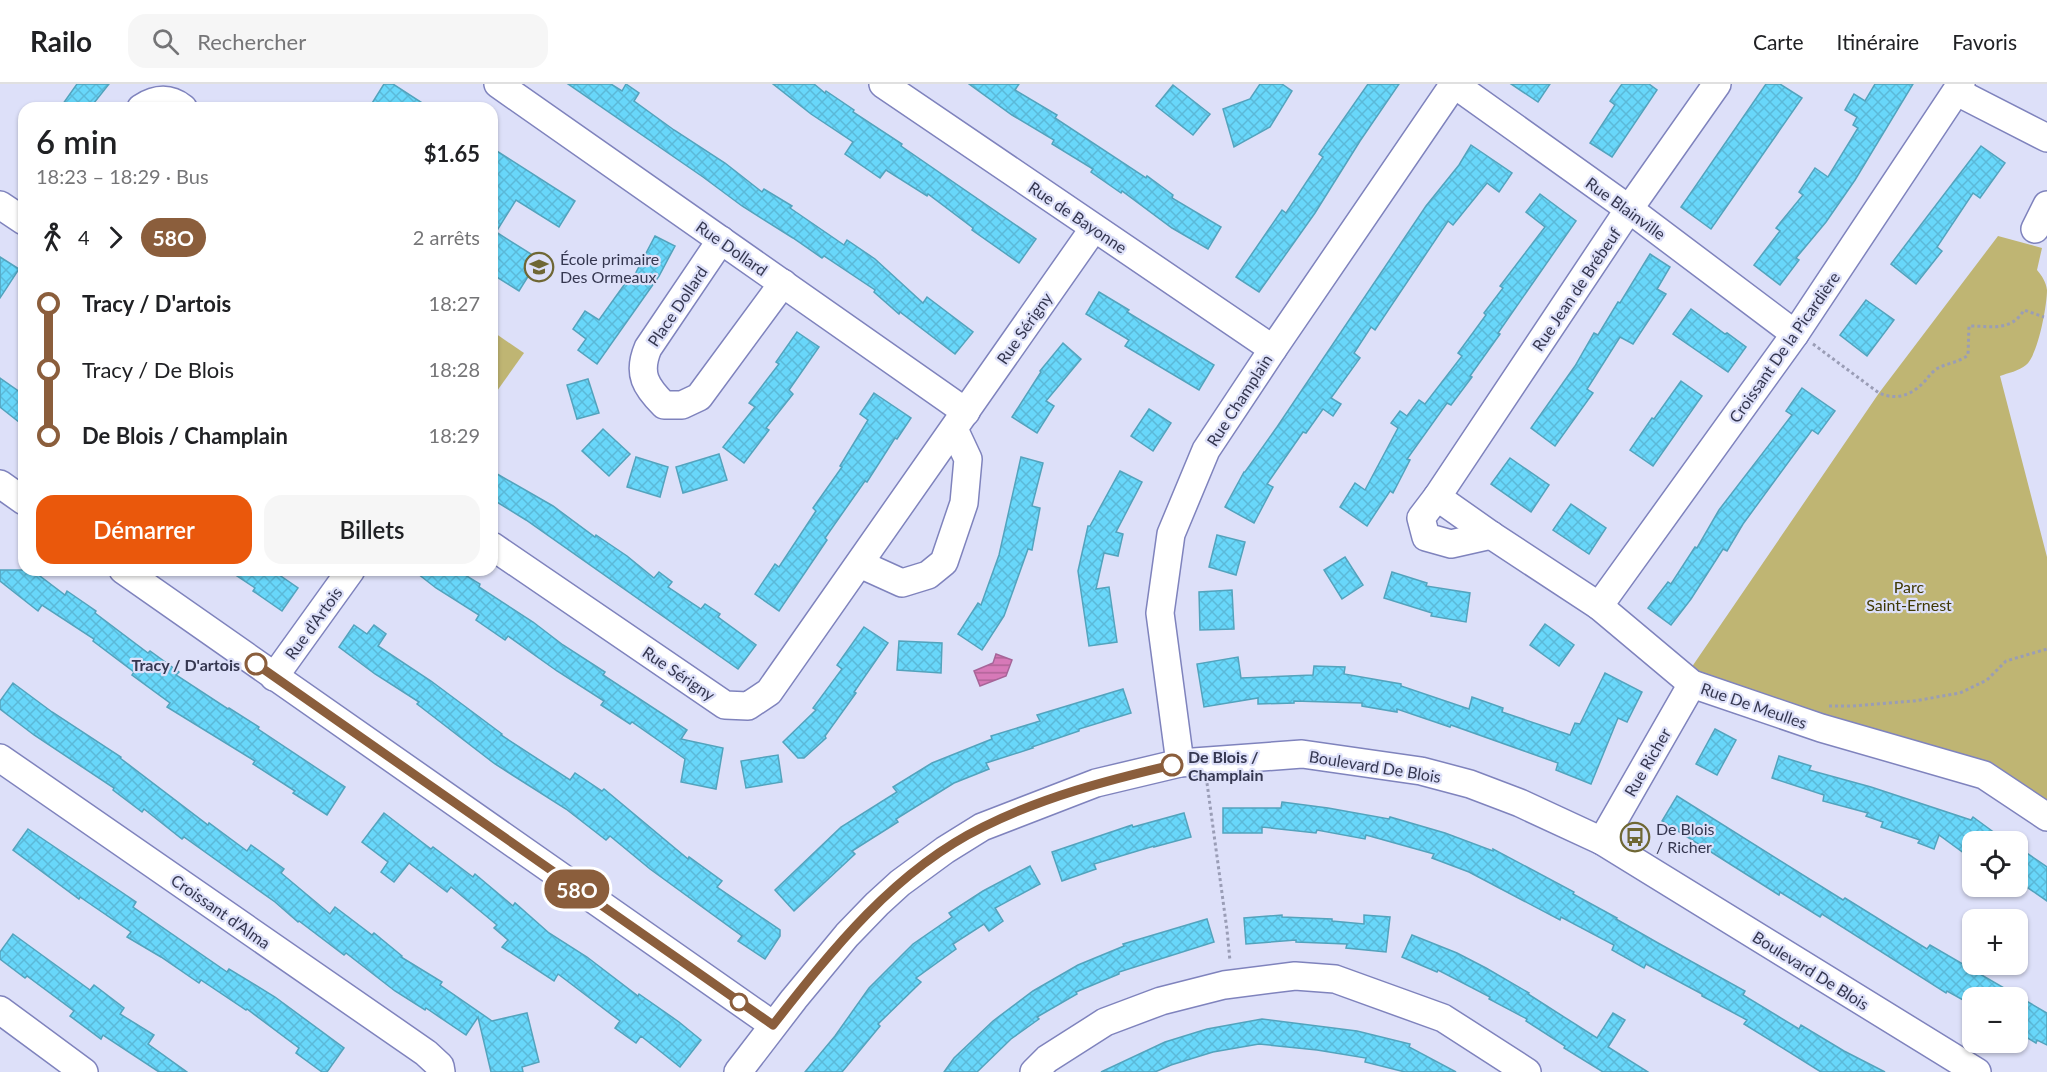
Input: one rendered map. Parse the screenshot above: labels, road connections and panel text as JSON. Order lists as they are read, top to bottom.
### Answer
{
  "streets": {
    "street": [
      "Rue Blainville",
      "Rue de Bayonne",
      "Rue Dollard",
      "Rue Jean de Brébeuf",
      "Place Dollard",
      "Rue Sérigny",
      "Croissant De la Picardière",
      "Rue Champlain",
      "Rue d'Artois",
      "Rue De Meulles",
      "Rue Richer",
      "Boulevard De Blois",
      "Croissant d'Alma"
    ]
  },
  "crossings": [
    ["Rue Blainville", "Rue Jean de Brébeuf"],
    ["Rue Blainville", "Croissant De la Picardière"],
    ["Rue Blainville", "Rue Champlain"],
    ["Rue de Bayonne", "Rue Sérigny"],
    ["Rue de Bayonne", "Rue Champlain"],
    ["Rue Dollard", "Place Dollard"],
    ["Rue Dollard", "Rue Sérigny"],
    ["Rue Jean de Brébeuf", "Rue De Meulles"],
    ["Croissant De la Picardière", "Rue De Meulles"],
    ["Rue Champlain", "Boulevard De Blois"],
    ["Rue De Meulles", "Rue Richer"],
    ["Rue Richer", "Boulevard De Blois"]
  ],
  "parks": ["Parc Saint-Ernest"],
  "places": {
    "school or university": ["École primaire Des Ormeaux"],
    "other": ["Tracy / D'artois", "De Blois / Champlain"],
    "bus stop": ["De Blois / Richer"]
  },
  "lines": ["bus line 58O"],
  "page": {
    "header": "Railo",
    "search": "Rechercher",
    "nav": ["Carte", "Itinéraire", "Favoris"],
    "on_map": "58O",
    "heading": ["6 min", "18:23 – 18:29 · Bus", "$1.65"],
    "legs": ["4", "58O", "2 arrêts"],
    "list": [
      {
        "name": "Tracy / D'artois",
        "value": "18:27"
      },
      {
        "name": "Tracy / De Blois",
        "value": "18:28"
      },
      {
        "name": "De Blois / Champlain",
        "value": "18:29"
      }
    ],
    "buttons": ["Démarrer", "Billets"],
    "map_buttons": ["+", "−"]
  }
}
